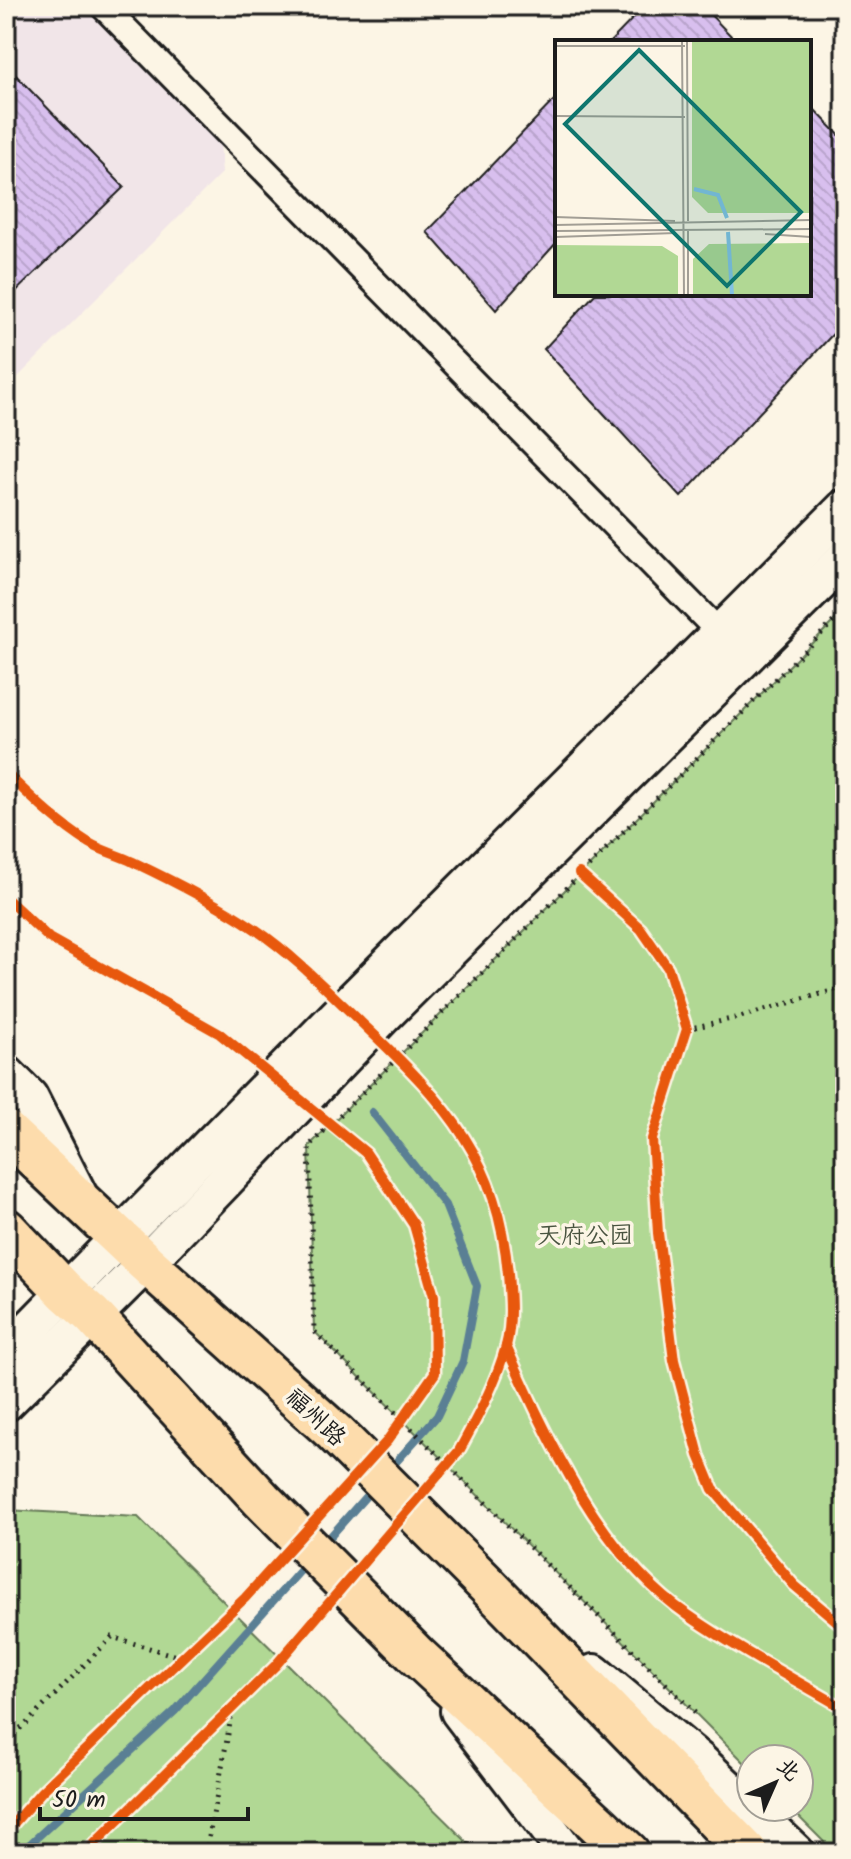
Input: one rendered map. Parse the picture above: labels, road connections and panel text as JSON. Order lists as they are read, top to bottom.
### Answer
{
  "streets": {
    "main road": ["福州路"]
  },
  "parks": ["天府公园"],
  "scale_bar": "50 m",
  "north": "top right"
}
